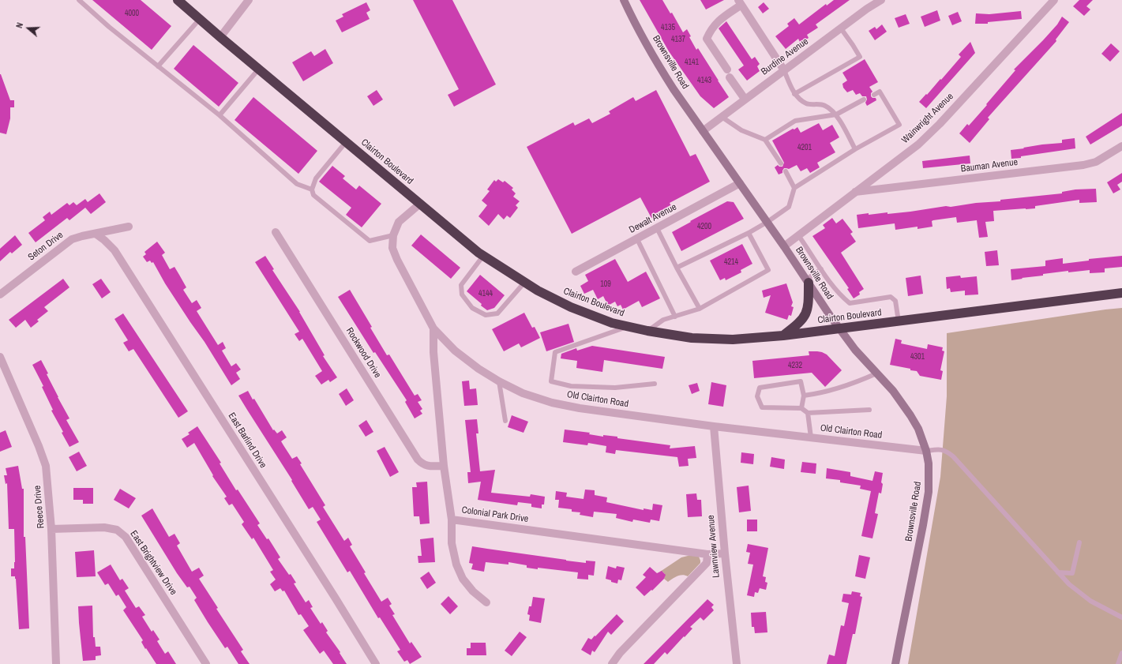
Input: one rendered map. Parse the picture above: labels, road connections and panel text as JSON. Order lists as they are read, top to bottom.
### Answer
{
  "streets": {
    "highway": ["Clairton Boulevard"],
    "main road": ["Brownsville Road"],
    "street": [
      "Burdine Avenue",
      "Wainwright Avenue",
      "Bauman Avenue",
      "Dewalt Avenue",
      "Seton Drive",
      "Rockwood Drive",
      "Old Clairton Road",
      "East Barlind Drive",
      "Reece Drive",
      "Colonial Park Drive",
      "Lawnview Avenue",
      "East Brightview Drive"
    ]
  },
  "crossings": [
    ["Burdine Avenue", "Brownsville Road"],
    ["Brownsville Road", "Wainwright Avenue"],
    ["Brownsville Road", "Clairton Boulevard"],
    ["Brownsville Road", "Dewalt Avenue"],
    ["Brownsville Road", "Old Clairton Road"],
    ["Wainwright Avenue", "Bauman Avenue"],
    ["Clairton Boulevard", "Old Clairton Road"],
    ["Seton Drive", "East Barlind Drive"],
    ["Rockwood Drive", "Colonial Park Drive"],
    ["Old Clairton Road", "Colonial Park Drive"],
    ["Old Clairton Road", "Lawnview Avenue"],
    ["Reece Drive", "East Brightview Drive"],
    ["Colonial Park Drive", "Lawnview Avenue"]
  ],
  "house_numbers": [
    "4000",
    "4135",
    "4137",
    "4141",
    "4143",
    "4201",
    "4200",
    "4214",
    "109",
    "4144",
    "4301",
    "4232"
  ],
  "north": "left"
}
